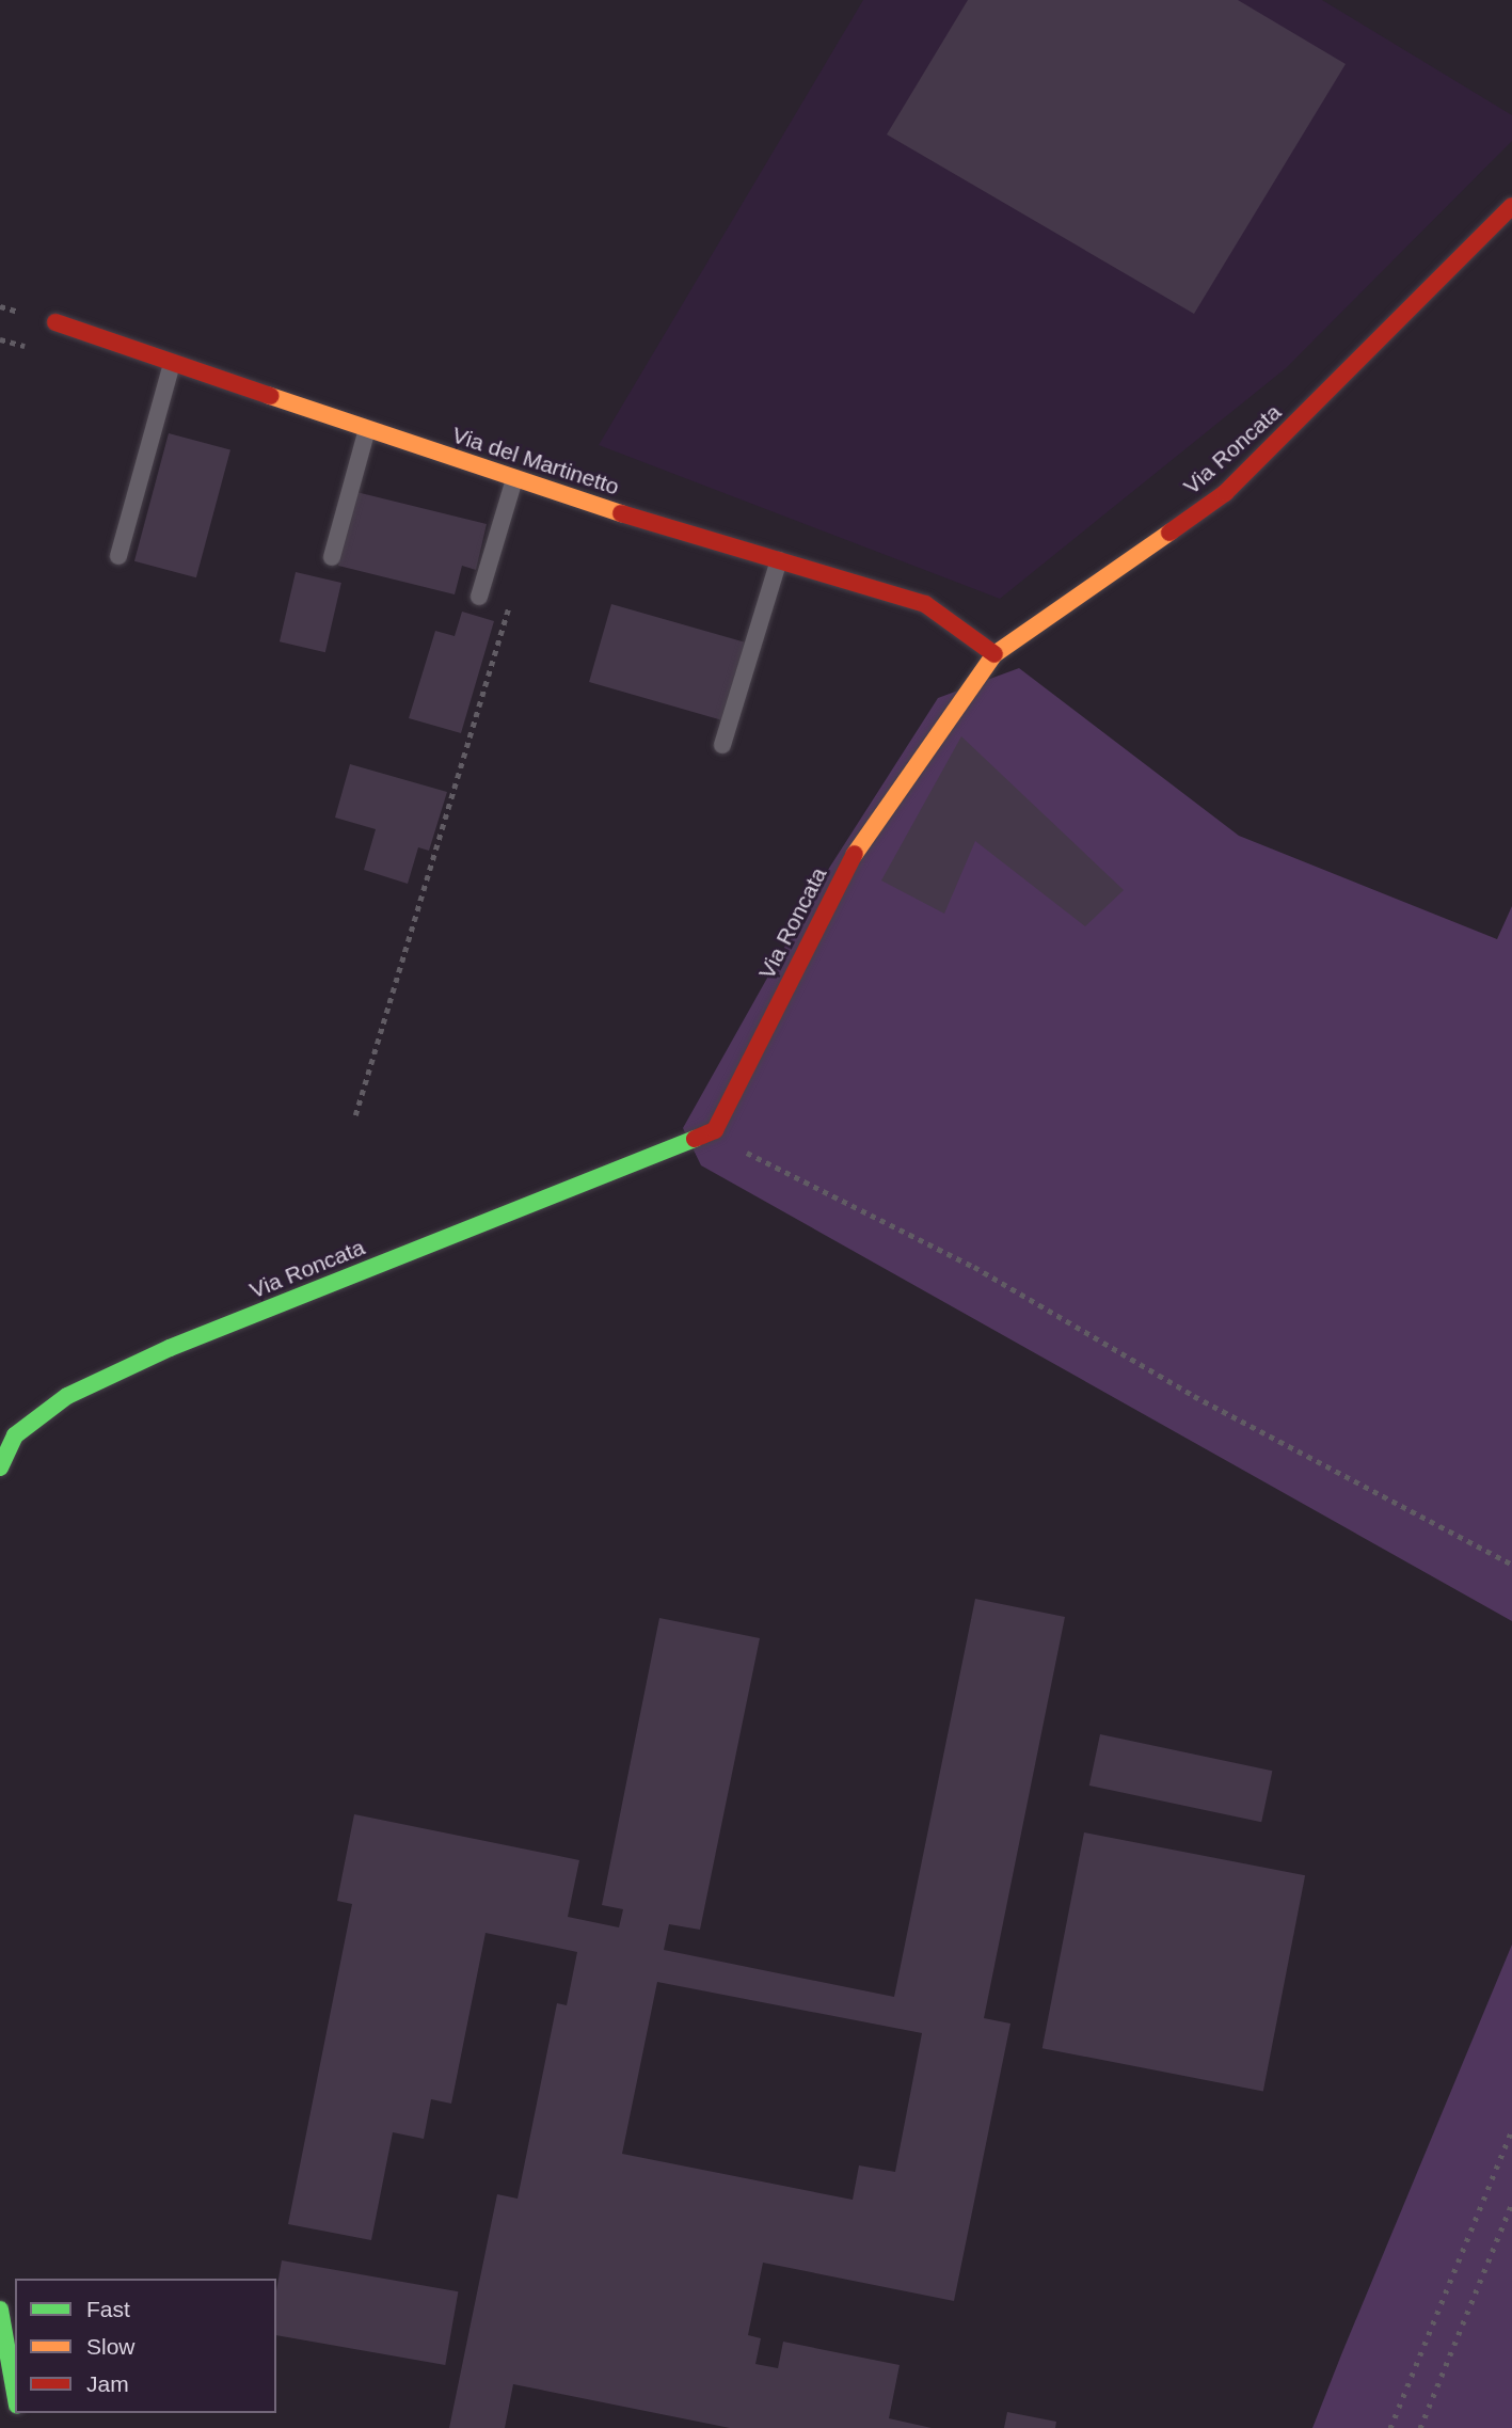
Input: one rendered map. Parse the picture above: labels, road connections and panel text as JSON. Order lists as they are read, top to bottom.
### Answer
{
  "streets": {
    "street": ["Via Roncata", "Via del Martinetto"]
  },
  "crossings": [
    ["Via Roncata", "Via del Martinetto"]
  ],
  "legend": ["Fast", "Slow", "Jam"]
}
